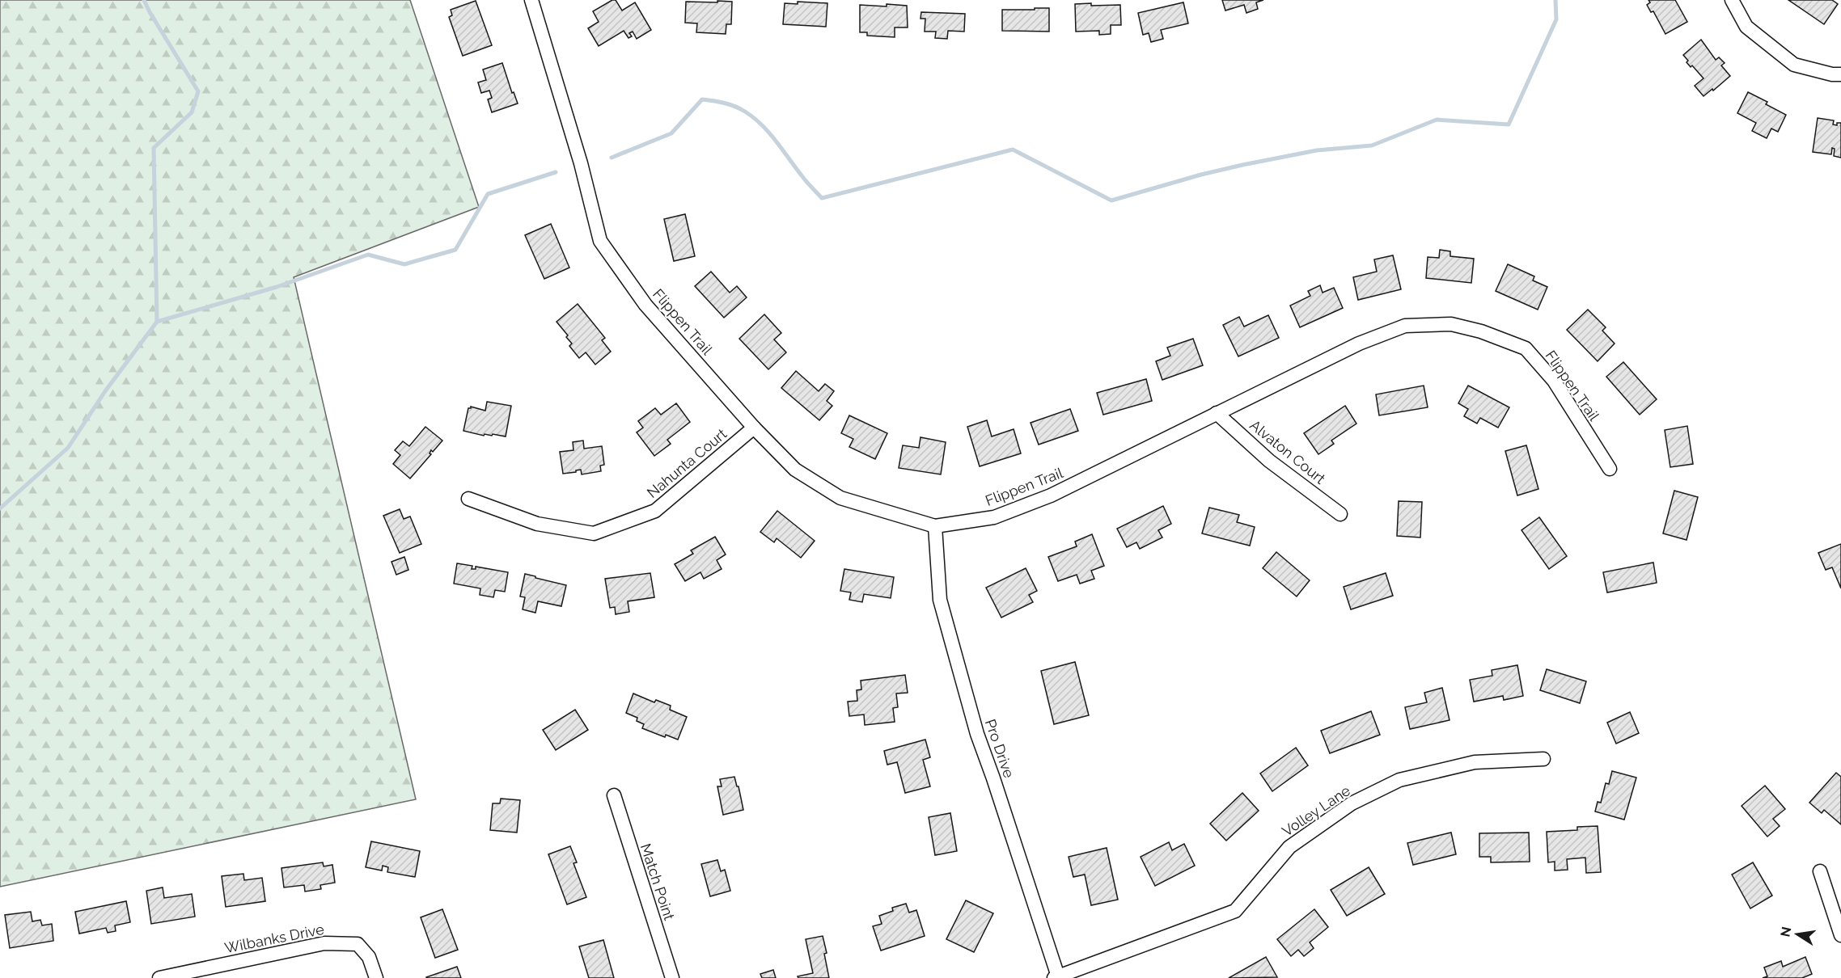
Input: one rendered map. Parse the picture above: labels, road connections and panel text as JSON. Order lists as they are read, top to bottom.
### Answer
{
  "streets": {
    "street": [
      "Flippen Trail",
      "Alvaton Court",
      "Nahunta Court",
      "Pro Drive",
      "Volley Lane",
      "Match Point",
      "Wilbanks Drive"
    ]
  },
  "crossings": [
    ["Flippen Trail", "Alvaton Court"],
    ["Flippen Trail", "Nahunta Court"],
    ["Flippen Trail", "Pro Drive"],
    ["Pro Drive", "Volley Lane"]
  ],
  "north": "left"
}
